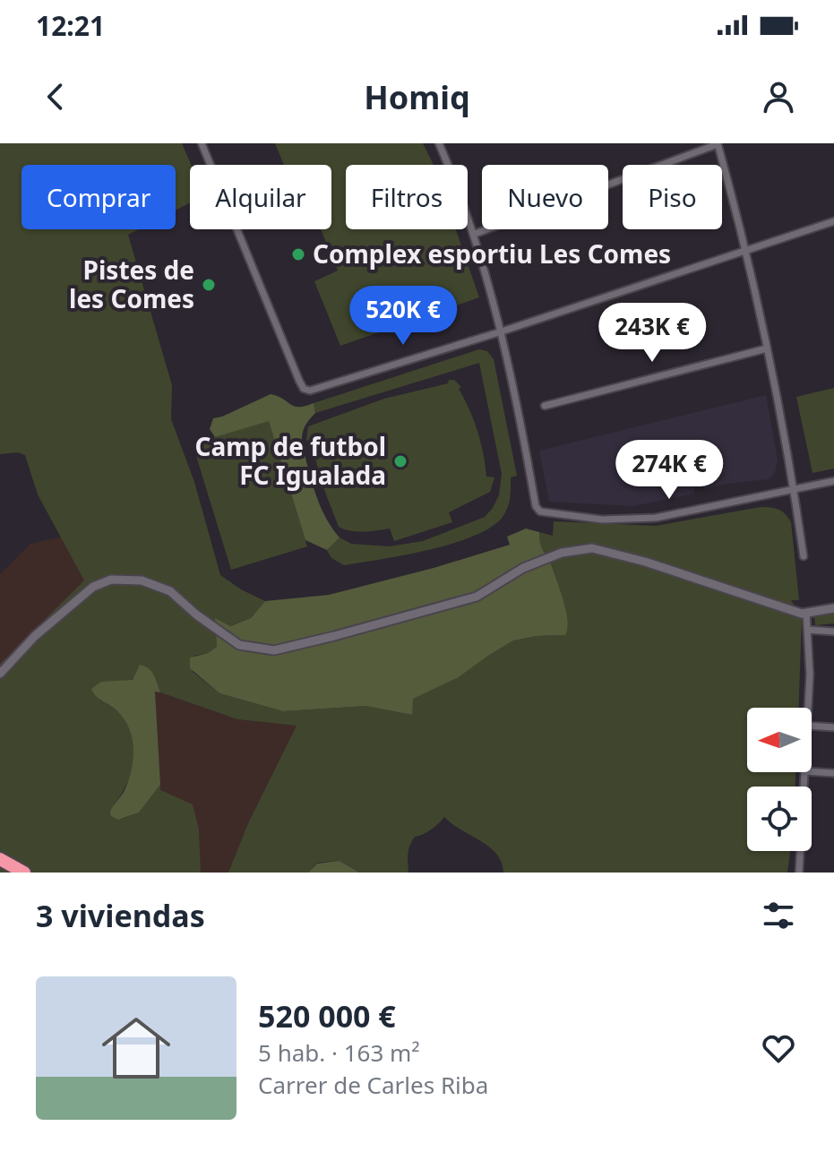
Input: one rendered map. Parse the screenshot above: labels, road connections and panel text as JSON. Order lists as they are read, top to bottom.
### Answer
{
  "places": ["Complex esportiu Les Comes", "Pistes de les Comes", "Camp de futbol FC Igualada"],
  "north": "left",
  "page": {
    "status": "12:21",
    "header": "Homiq",
    "chip": [
      "Comprar",
      "Alquilar",
      "Filtros",
      "Nuevo",
      "Piso"
    ],
    "price": ["520K €", "243K €", "274K €"],
    "heading": "3 viviendas",
    "list": [
      {
        "name": "520 000 €",
        "note": "5 hab. · 163 m² · Carrer de Carles Riba"
      }
    ]
  }
}
